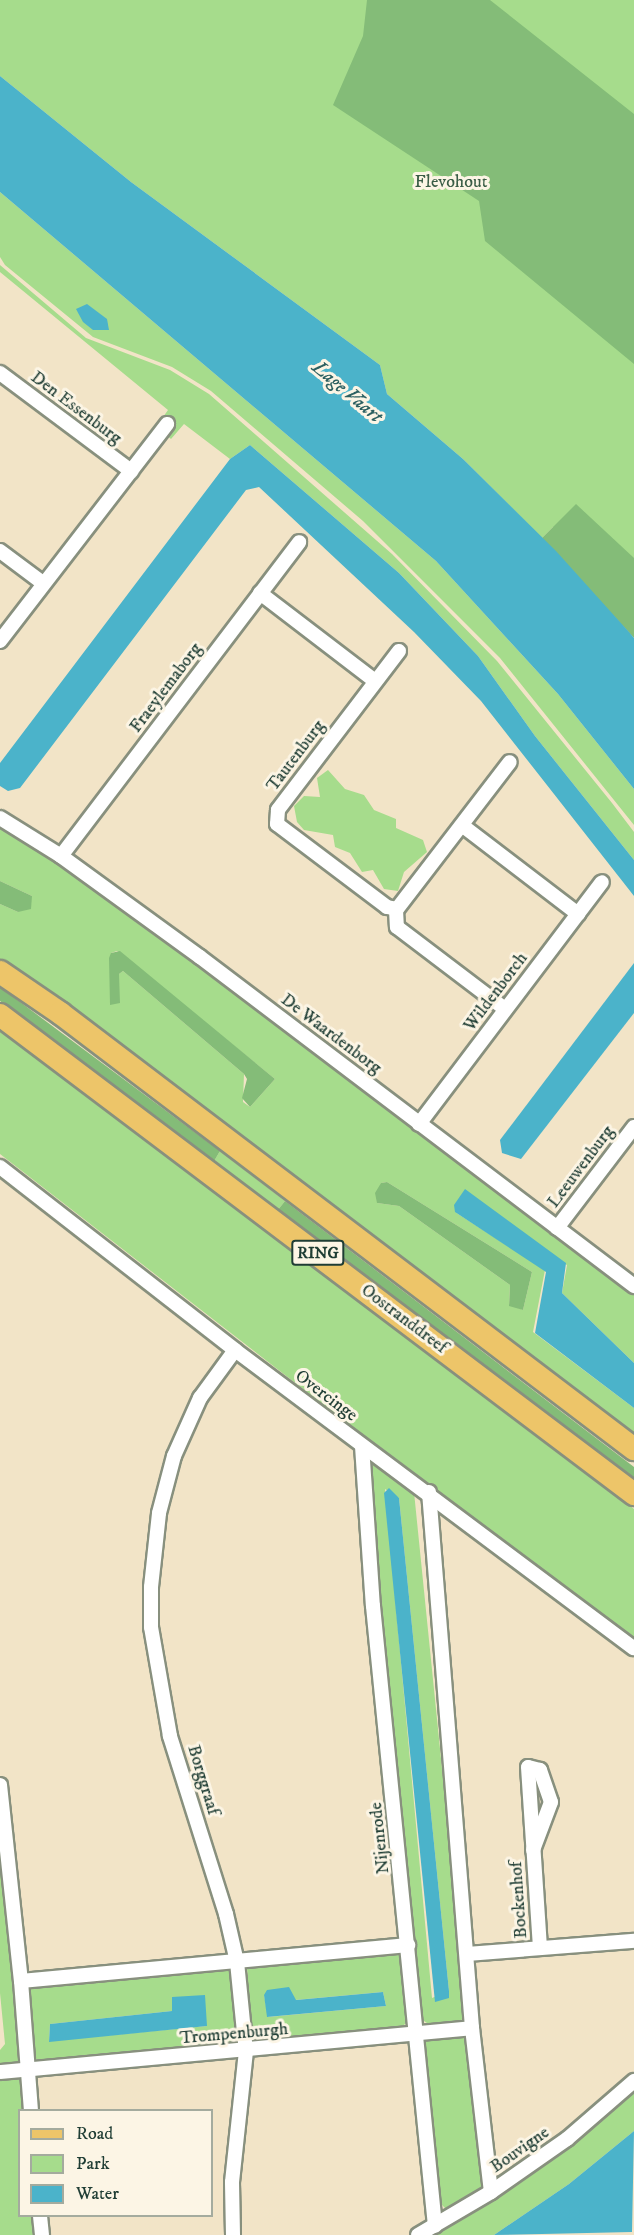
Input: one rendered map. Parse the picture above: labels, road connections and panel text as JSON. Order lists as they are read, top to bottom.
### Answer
{
  "streets": {
    "main road": ["RING", "Oostranddreef"],
    "street": [
      "Den Essenburg",
      "Fraeylemaborg",
      "Tautenburg",
      "Wildenborch",
      "De Waardenborg",
      "Leeuwenburg",
      "Overcinge",
      "Borggraaf",
      "Nijenrode",
      "Bockenhof",
      "Trompenburgh",
      "Bouvigne"
    ]
  },
  "crossings": [
    ["Fraeylemaborg", "De Waardenborg"],
    ["Wildenborch", "De Waardenborg"],
    ["De Waardenborg", "Leeuwenburg"],
    ["Overcinge", "Borggraaf"],
    ["Overcinge", "Nijenrode"],
    ["Borggraaf", "Trompenburgh"],
    ["Nijenrode", "Trompenburgh"],
    ["Nijenrode", "Bouvigne"]
  ],
  "water": ["Lage Vaart"],
  "parks": ["Flevohout"],
  "legend": ["Road", "Park", "Water"]
}
